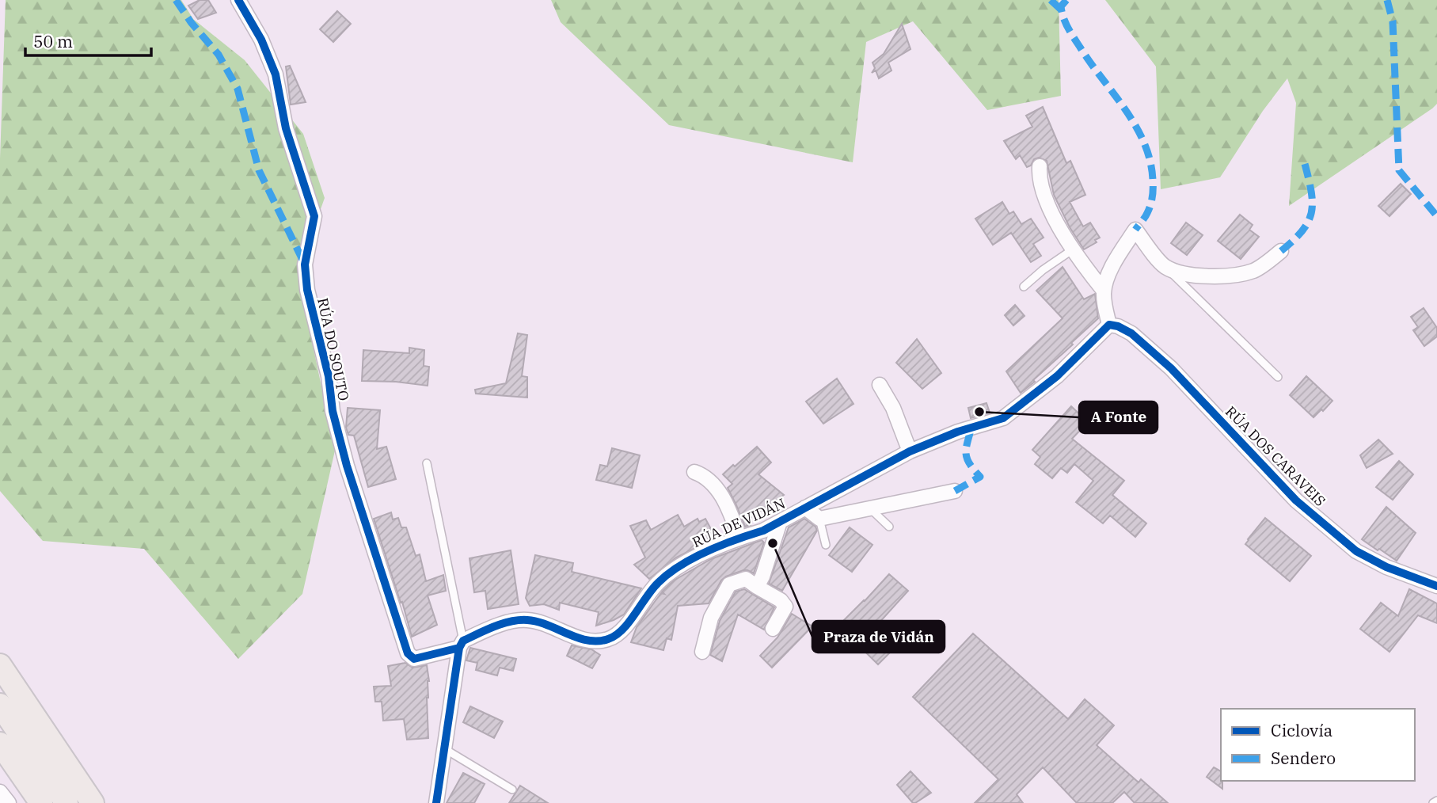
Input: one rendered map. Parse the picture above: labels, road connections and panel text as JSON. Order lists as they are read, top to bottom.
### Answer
{
  "streets": {
    "street": ["RÚA DO SOUTO", "RÚA DOS CARAVEIS", "RÚA DE VIDÁN"]
  },
  "crossings": [
    ["RÚA DO SOUTO", "RÚA DE VIDÁN"],
    ["RÚA DOS CARAVEIS", "RÚA DE VIDÁN"]
  ],
  "places": ["A Fonte", "Praza de Vidán"],
  "legend": ["Ciclovía", "Sendero"],
  "scale_bar": "50 m"
}
